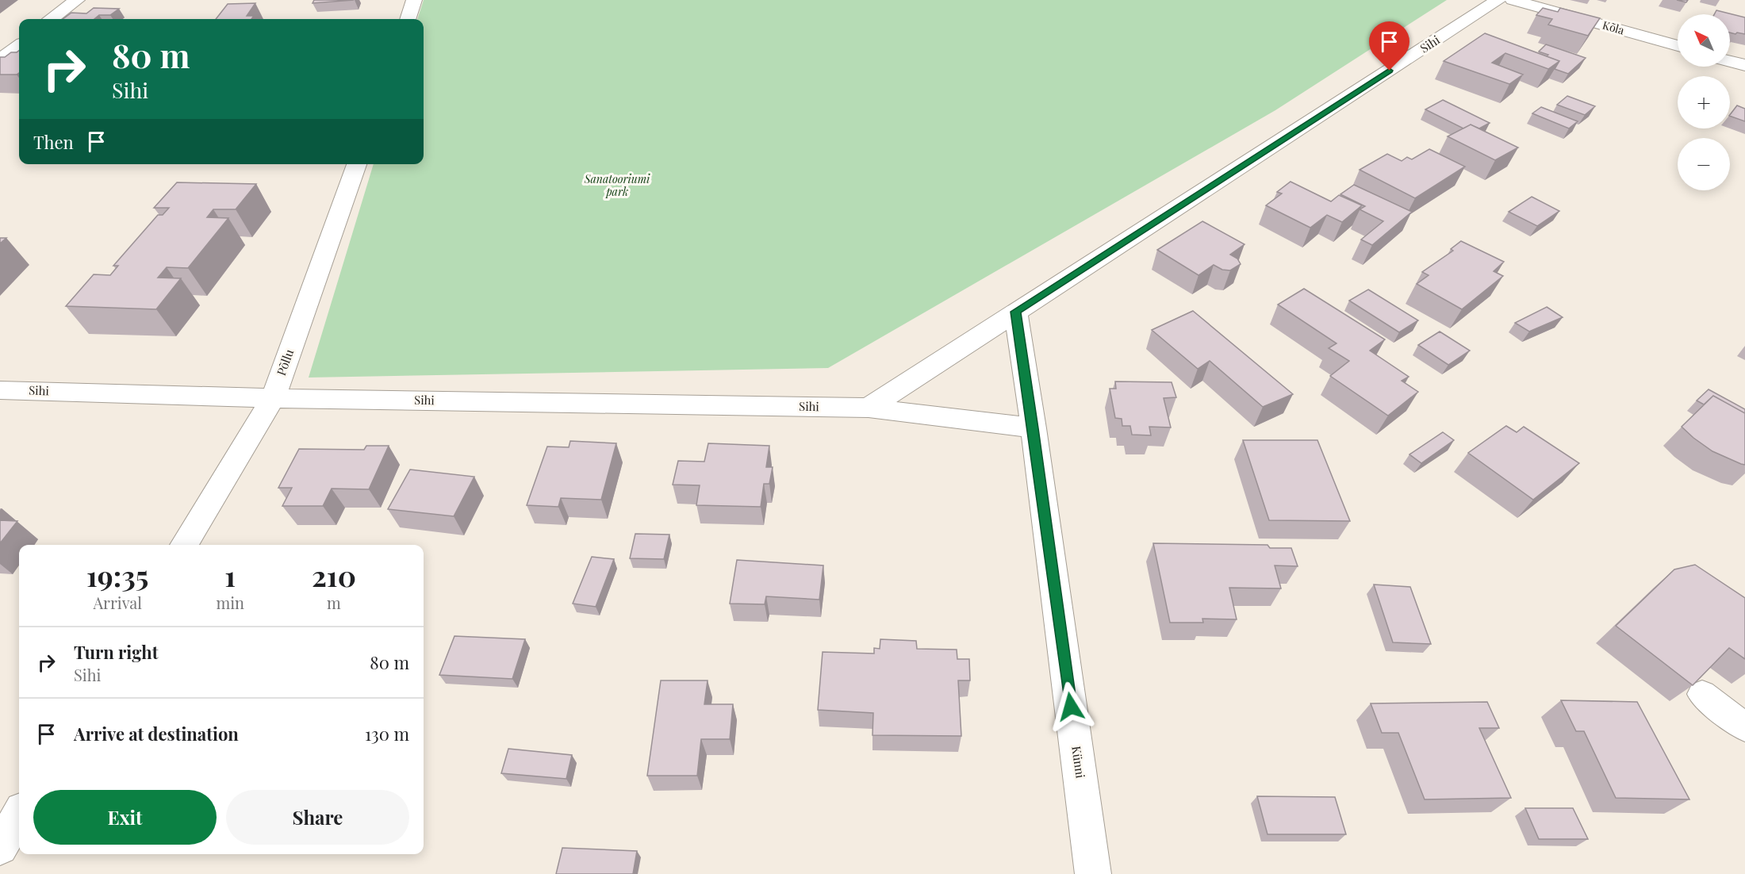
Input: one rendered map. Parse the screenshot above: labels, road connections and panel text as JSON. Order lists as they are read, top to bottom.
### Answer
{
  "streets": {
    "street": [
      "Kõla",
      "Sihi",
      "Põllu",
      "Künni"
    ]
  },
  "crossings": [
    ["Sihi", "Põllu"],
    ["Sihi", "Künni"]
  ],
  "parks": ["Sanatooriumi park"],
  "north": "top left",
  "page": {
    "map_buttons": ["+", "−"],
    "turn": ["80 m", "Sihi"],
    "then": "Then",
    "eta": [
      "19:35",
      "Arrival",
      "1",
      "min",
      "210",
      "m"
    ],
    "list": [
      {
        "name": "Turn right",
        "note": "Sihi",
        "value": "80 m"
      },
      {
        "name": "Arrive at destination",
        "value": "130 m"
      }
    ],
    "buttons": ["Exit", "Share"]
  }
}
